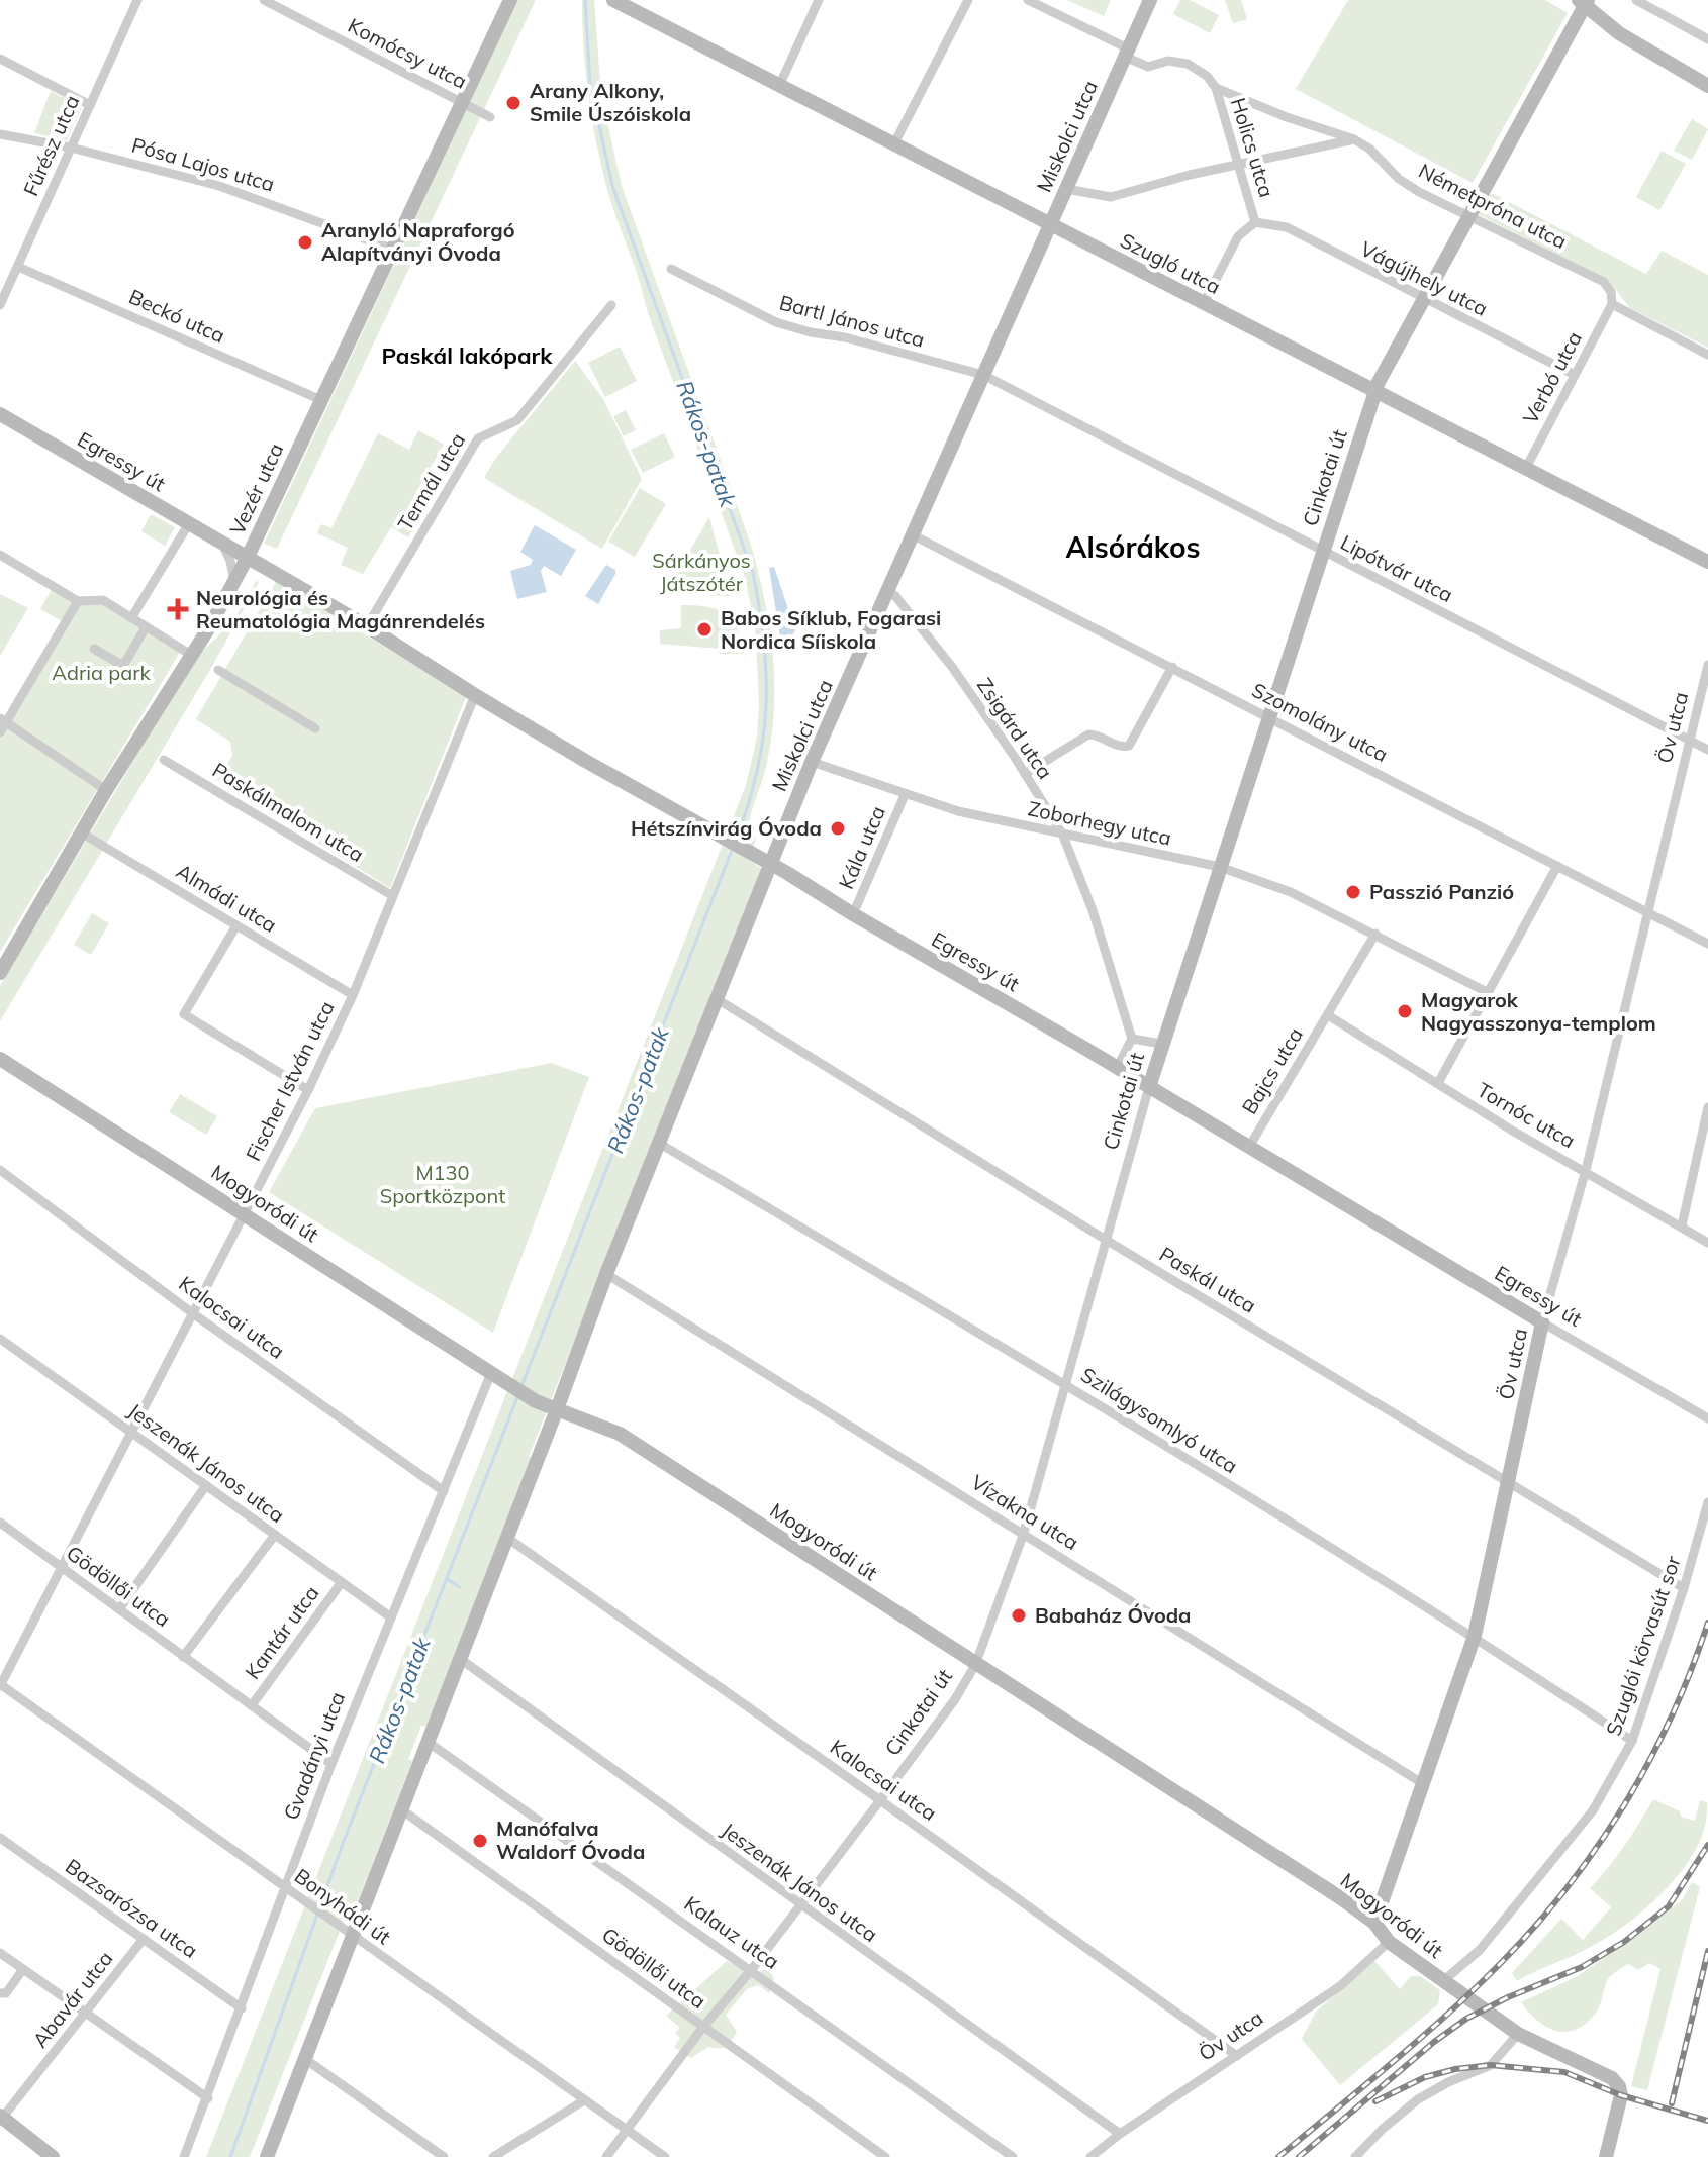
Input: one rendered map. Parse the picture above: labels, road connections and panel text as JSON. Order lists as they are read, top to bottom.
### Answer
{
  "streets": {
    "street": [
      "Komócsy utca",
      "Miskolci utca",
      "Fűrész utca",
      "Holics utca",
      "Pósa Lajos utca",
      "Németpróna utca",
      "Szugló utca",
      "Vágújhely utca",
      "Beckó utca",
      "Bartl János utca",
      "Verbó utca",
      "Egressy út",
      "Cinkotai út",
      "Termál utca",
      "Vezér utca",
      "Lipótvár utca",
      "Szomolány utca",
      "Öv utca",
      "Zsigárd utca",
      "Paskálmalom utca",
      "Zoborhegy utca",
      "Kála utca",
      "Almádi utca",
      "Bajcs utca",
      "Fischer István utca",
      "Tornóc utca",
      "Mogyoródi út",
      "Paskál utca",
      "Kalocsai utca",
      "Szilágysomlyó utca",
      "Jeszenák János utca",
      "Vízakna utca",
      "Gödöllői utca",
      "Kantár utca",
      "Szuglói körvasút sor",
      "Gvadányi utca",
      "Bonyhádi út",
      "Bazsarózsa utca",
      "Kalauz utca",
      "Abavár utca"
    ]
  },
  "crossings": [
    ["Komócsy utca", "Vezér utca"],
    ["Miskolci utca", "Holics utca"],
    ["Miskolci utca", "Szugló utca"],
    ["Miskolci utca", "Bartl János utca"],
    ["Miskolci utca", "Egressy út"],
    ["Miskolci utca", "Lipótvár utca"],
    ["Miskolci utca", "Szomolány utca"],
    ["Miskolci utca", "Zsigárd utca"],
    ["Miskolci utca", "Zoborhegy utca"],
    ["Miskolci utca", "Mogyoródi út"],
    ["Miskolci utca", "Paskál utca"],
    ["Miskolci utca", "Szilágysomlyó utca"],
    ["Miskolci utca", "Vízakna utca"],
    ["Fűrész utca", "Pósa Lajos utca"],
    ["Fűrész utca", "Beckó utca"],
    ["Holics utca", "Németpróna utca"],
    ["Holics utca", "Szugló utca"],
    ["Holics utca", "Vágújhely utca"],
    ["Pósa Lajos utca", "Vezér utca"],
    ["Németpróna utca", "Verbó utca"],
    ["Németpróna utca", "Cinkotai út"],
    ["Szugló utca", "Verbó utca"],
    ["Szugló utca", "Cinkotai út"],
    ["Vágújhely utca", "Verbó utca"],
    ["Vágújhely utca", "Cinkotai út"],
    ["Beckó utca", "Vezér utca"],
    ["Bartl János utca", "Lipótvár utca"],
    ["Egressy út", "Cinkotai út"],
    ["Egressy út", "Termál utca"],
    ["Egressy út", "Vezér utca"],
    ["Egressy út", "Öv utca"],
    ["Egressy út", "Kála utca"],
    ["Egressy út", "Bajcs utca"],
    ["Egressy út", "Fischer István utca"],
    ["Cinkotai út", "Lipótvár utca"],
    ["Cinkotai út", "Szomolány utca"],
    ["Cinkotai út", "Zoborhegy utca"],
    ["Cinkotai út", "Mogyoródi út"],
    ["Cinkotai út", "Paskál utca"],
    ["Cinkotai út", "Kalocsai utca"],
    ["Cinkotai út", "Szilágysomlyó utca"],
    ["Cinkotai út", "Jeszenák János utca"],
    ["Cinkotai út", "Vízakna utca"],
    ["Cinkotai út", "Gödöllői utca"],
    ["Cinkotai út", "Bonyhádi út"],
    ["Cinkotai út", "Kalauz utca"],
    ["Vezér utca", "Almádi utca"],
    ["Lipótvár utca", "Öv utca"],
    ["Szomolány utca", "Öv utca"],
    ["Öv utca", "Tornóc utca"],
    ["Öv utca", "Mogyoródi út"],
    ["Öv utca", "Paskál utca"],
    ["Öv utca", "Kalocsai utca"],
    ["Öv utca", "Szilágysomlyó utca"],
    ["Öv utca", "Jeszenák János utca"],
    ["Öv utca", "Vízakna utca"],
    ["Zsigárd utca", "Zoborhegy utca"],
    ["Paskálmalom utca", "Fischer István utca"],
    ["Zoborhegy utca", "Kála utca"],
    ["Zoborhegy utca", "Bajcs utca"],
    ["Almádi utca", "Fischer István utca"],
    ["Bajcs utca", "Tornóc utca"],
    ["Fischer István utca", "Mogyoródi út"],
    ["Fischer István utca", "Kalocsai utca"],
    ["Fischer István utca", "Jeszenák János utca"],
    ["Fischer István utca", "Gödöllői utca"],
    ["Fischer István utca", "Bonyhádi út"],
    ["Mogyoródi út", "Szuglói körvasút sor"],
    ["Mogyoródi út", "Gvadányi utca"],
    ["Paskál utca", "Szuglói körvasút sor"],
    ["Kalocsai utca", "Gvadányi utca"],
    ["Szilágysomlyó utca", "Szuglói körvasút sor"],
    ["Jeszenák János utca", "Kantár utca"],
    ["Jeszenák János utca", "Gvadányi utca"],
    ["Gödöllői utca", "Kantár utca"],
    ["Gödöllői utca", "Gvadányi utca"],
    ["Gvadányi utca", "Bonyhádi út"],
    ["Gvadányi utca", "Bazsarózsa utca"],
    ["Bazsarózsa utca", "Abavár utca"]
  ],
  "districts": ["Paskál lakópark", "Alsórákos"],
  "water": ["Rákos-patak"],
  "parks": ["Sárkányos Játszótér", "Adria park", "M130 Sportközpont"],
  "places": {
    "other": [
      "Arany Alkony, Smile Úszóiskola",
      "Aranyló Napraforgó Alapítványi Óvoda",
      "Babos Síklub, Fogarasi Nordica Síiskola",
      "Hétszínvirág Óvoda",
      "Passzió Panzió",
      "Magyarok Nagyasszonya-templom",
      "Babaház Óvoda",
      "Manófalva Waldorf Óvoda"
    ],
    "health": ["Neurológia és Reumatológia Magánrendelés"]
  }
}
